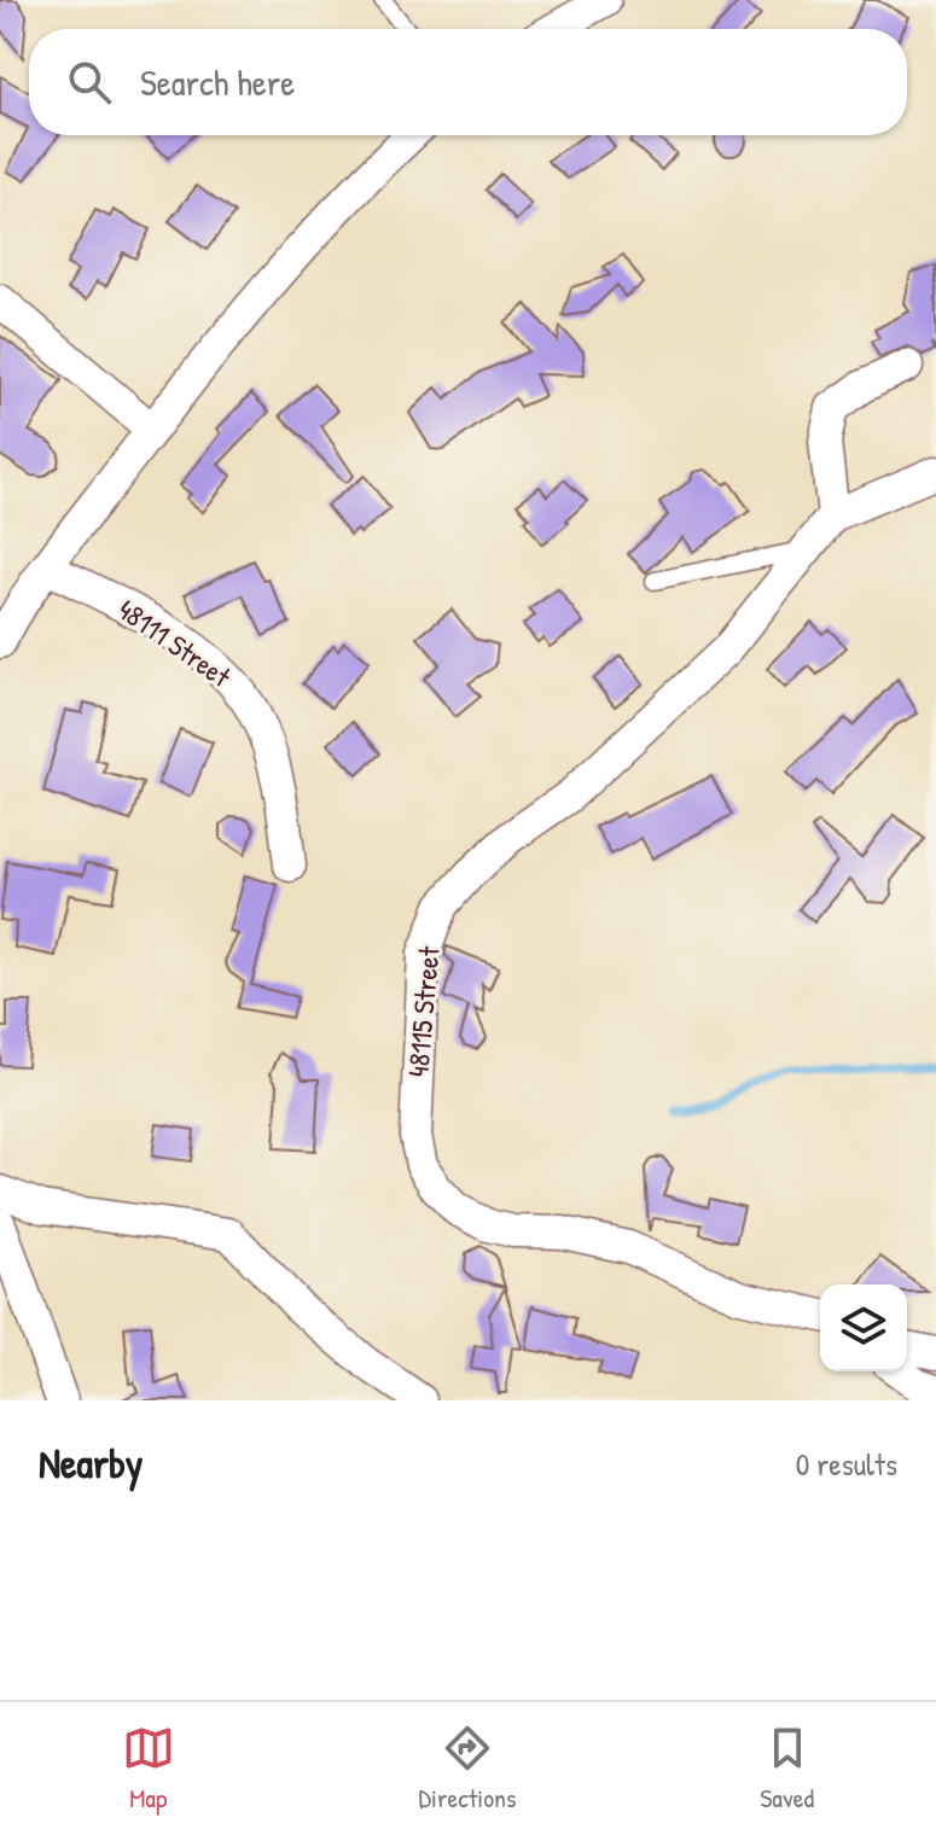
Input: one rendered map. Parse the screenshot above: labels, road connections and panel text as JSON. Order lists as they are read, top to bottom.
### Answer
{
  "streets": {
    "street": ["48111 Street", "48115 Street"]
  },
  "page": {
    "search": "Search here",
    "heading": ["Nearby", "0 results"],
    "nav": ["Map", "Directions", "Saved"]
  }
}
